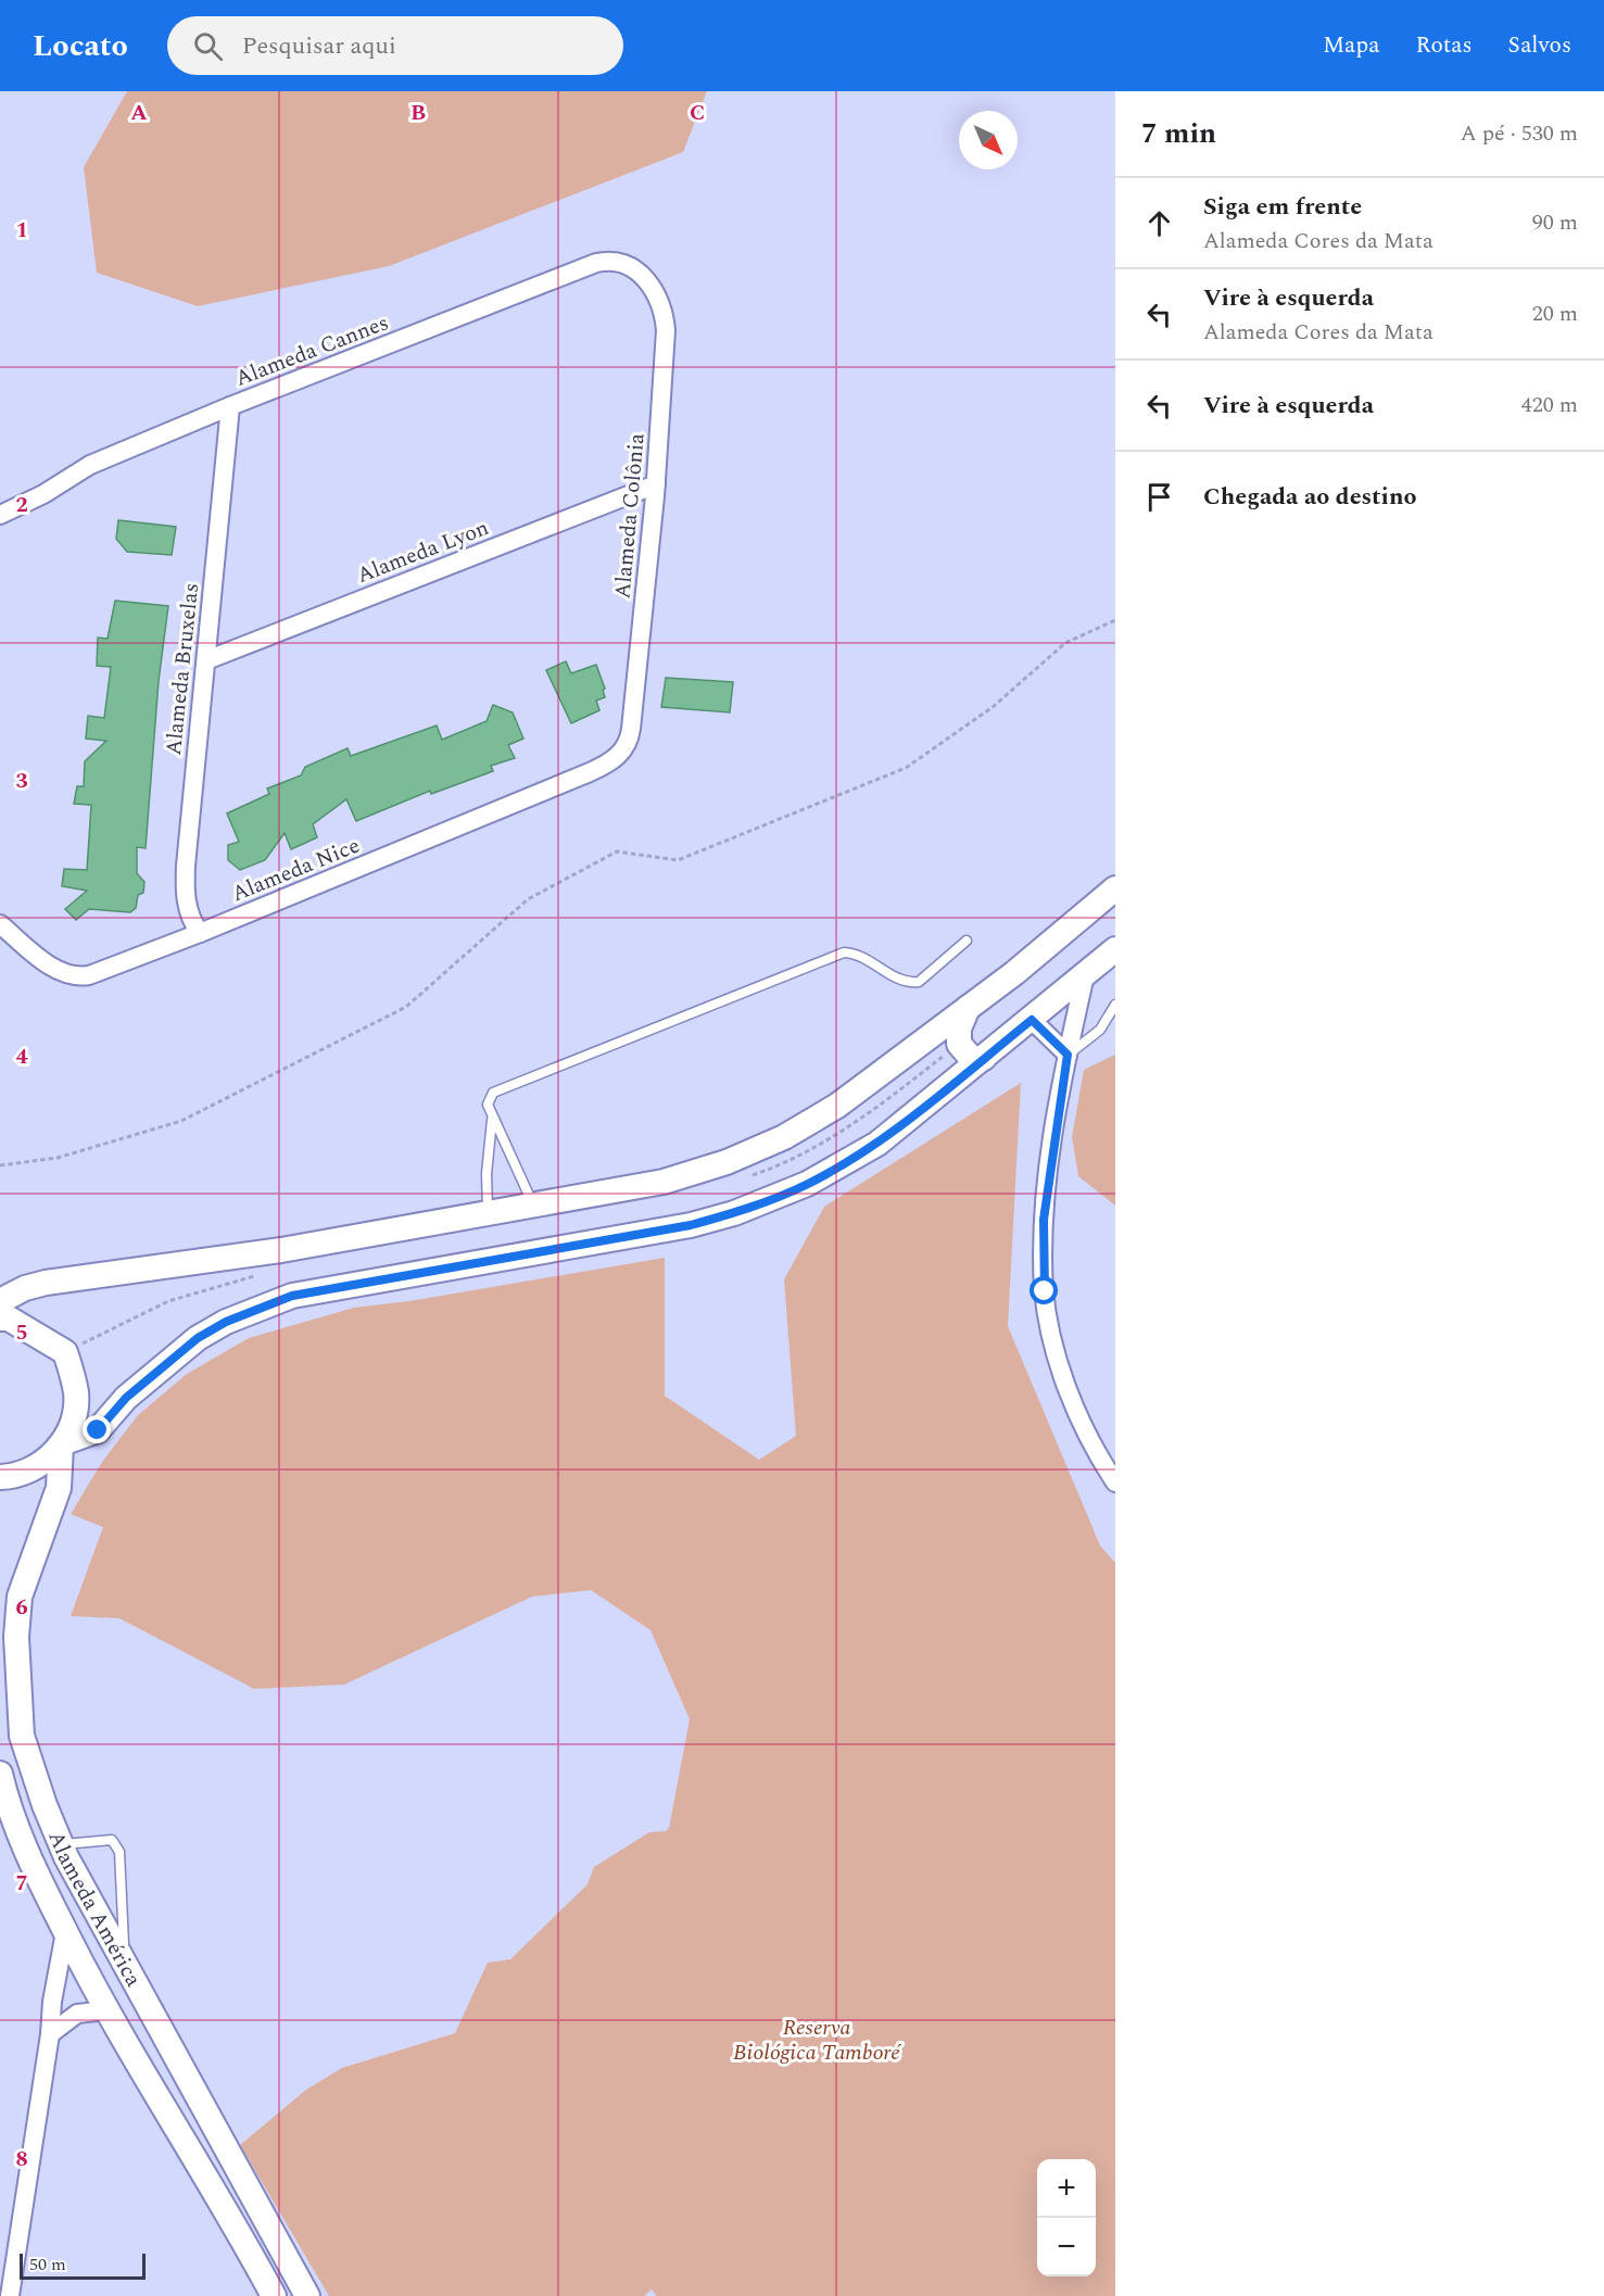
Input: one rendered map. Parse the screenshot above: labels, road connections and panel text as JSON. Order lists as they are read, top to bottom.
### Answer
{
  "streets": {
    "main road": ["Alameda América"],
    "street": [
      "Alameda Cannes",
      "Alameda Colônia",
      "Alameda Lyon",
      "Alameda Bruxelas",
      "Alameda Nice"
    ]
  },
  "crossings": [
    ["Alameda Cannes", "Alameda Colônia"],
    ["Alameda Cannes", "Alameda Bruxelas"],
    ["Alameda Colônia", "Alameda Lyon"],
    ["Alameda Colônia", "Alameda Nice"],
    ["Alameda Lyon", "Alameda Bruxelas"],
    ["Alameda Bruxelas", "Alameda Nice"]
  ],
  "parks": ["Reserva Biológica Tamboré"],
  "scale_bar": "50 m",
  "north": "bottom right",
  "page": {
    "header": "Locato",
    "search": "Pesquisar aqui",
    "nav": ["Mapa", "Rotas", "Salvos"],
    "heading": ["7 min", "A pé · 530 m"],
    "list": [
      ["Siga em frente", "Alameda Cores da Mata", "90 m"],
      ["Vire à esquerda", "Alameda Cores da Mata", "20 m"],
      ["Vire à esquerda", "420 m"],
      "Chegada ao destino"
    ],
    "map_buttons": ["+", "−"],
    "scale": "50 m"
  },
  "grid": {
    "columns": ["A", "B", "C"],
    "rows": [
      "1",
      "2",
      "3",
      "4",
      "5",
      "6",
      "7",
      "8"
    ]
  }
}
